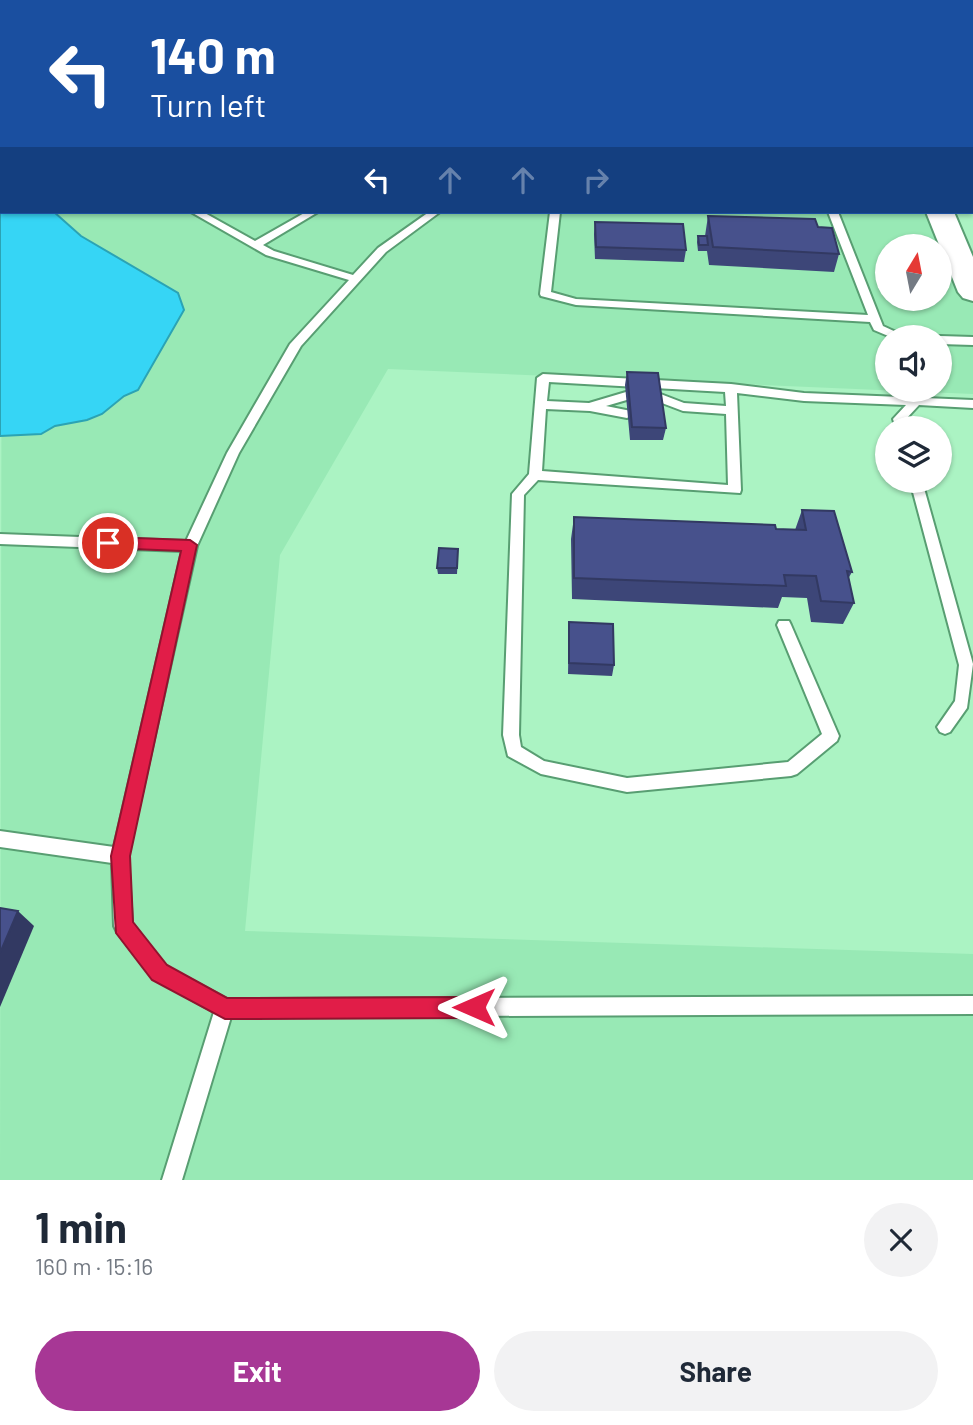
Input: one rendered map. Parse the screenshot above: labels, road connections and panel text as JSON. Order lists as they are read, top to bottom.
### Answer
{
  "north": "top",
  "page": {
    "turn": ["140 m", "Turn left"],
    "heading": ["1 min", "160 m · 15:16"],
    "buttons": ["Exit", "Share"]
  }
}
